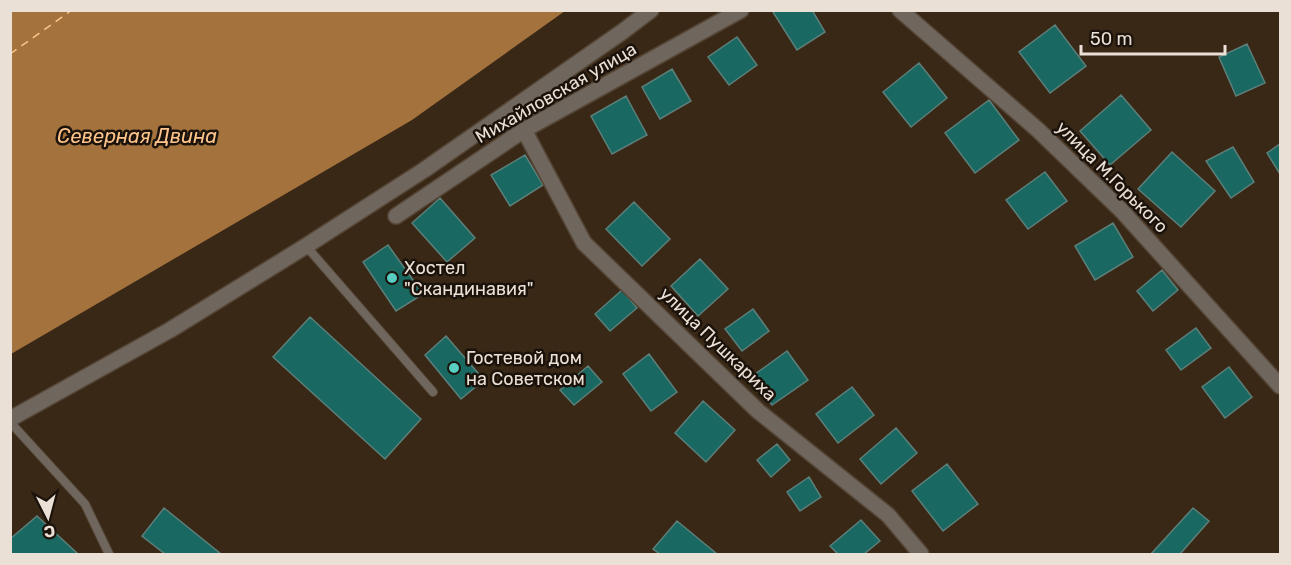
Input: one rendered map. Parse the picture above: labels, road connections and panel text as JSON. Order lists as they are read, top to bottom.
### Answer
{
  "streets": {
    "street": ["Михайловская улица", "улица М.Горького", "улица Пушкариха"]
  },
  "crossings": [
    ["Михайловская улица", "улица Пушкариха"]
  ],
  "water": ["Северная Двина"],
  "places": ["Хостел \"Скандинавия\"", "Гостевой дом на Советском"],
  "scale_bar": "50 m",
  "north": "bottom"
}
